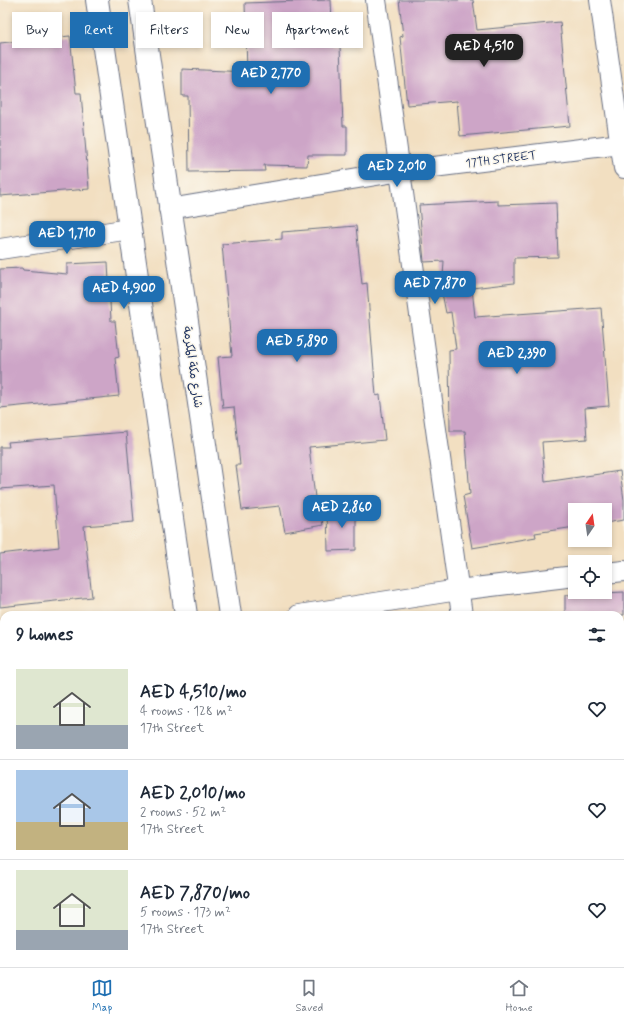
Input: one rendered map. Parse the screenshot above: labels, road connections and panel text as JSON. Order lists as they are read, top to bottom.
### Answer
{
  "streets": {
    "main road": ["شارع مكة المكرمة"],
    "street": ["17TH STREET"]
  },
  "crossings": [
    ["17TH STREET", "شارع مكة المكرمة"]
  ],
  "north": "top",
  "page": {
    "chip": [
      "Buy",
      "Rent",
      "Filters",
      "New",
      "Apartment"
    ],
    "price": [
      "AED 4,510",
      "AED 2,770",
      "AED 2,010",
      "AED 1,710",
      "AED 7,870",
      "AED 4,900",
      "AED 5,890",
      "AED 2,390",
      "AED 2,860"
    ],
    "heading": "9 homes",
    "list": [
      {
        "name": "AED 4,510/mo",
        "note": "4 rooms · 128 m² · 17th Street"
      },
      {
        "name": "AED 2,010/mo",
        "note": "2 rooms · 52 m² · 17th Street"
      },
      {
        "name": "AED 7,870/mo",
        "note": "5 rooms · 173 m² · 17th Street"
      }
    ],
    "tabs": ["Map", "Saved", "Home"]
  }
}
